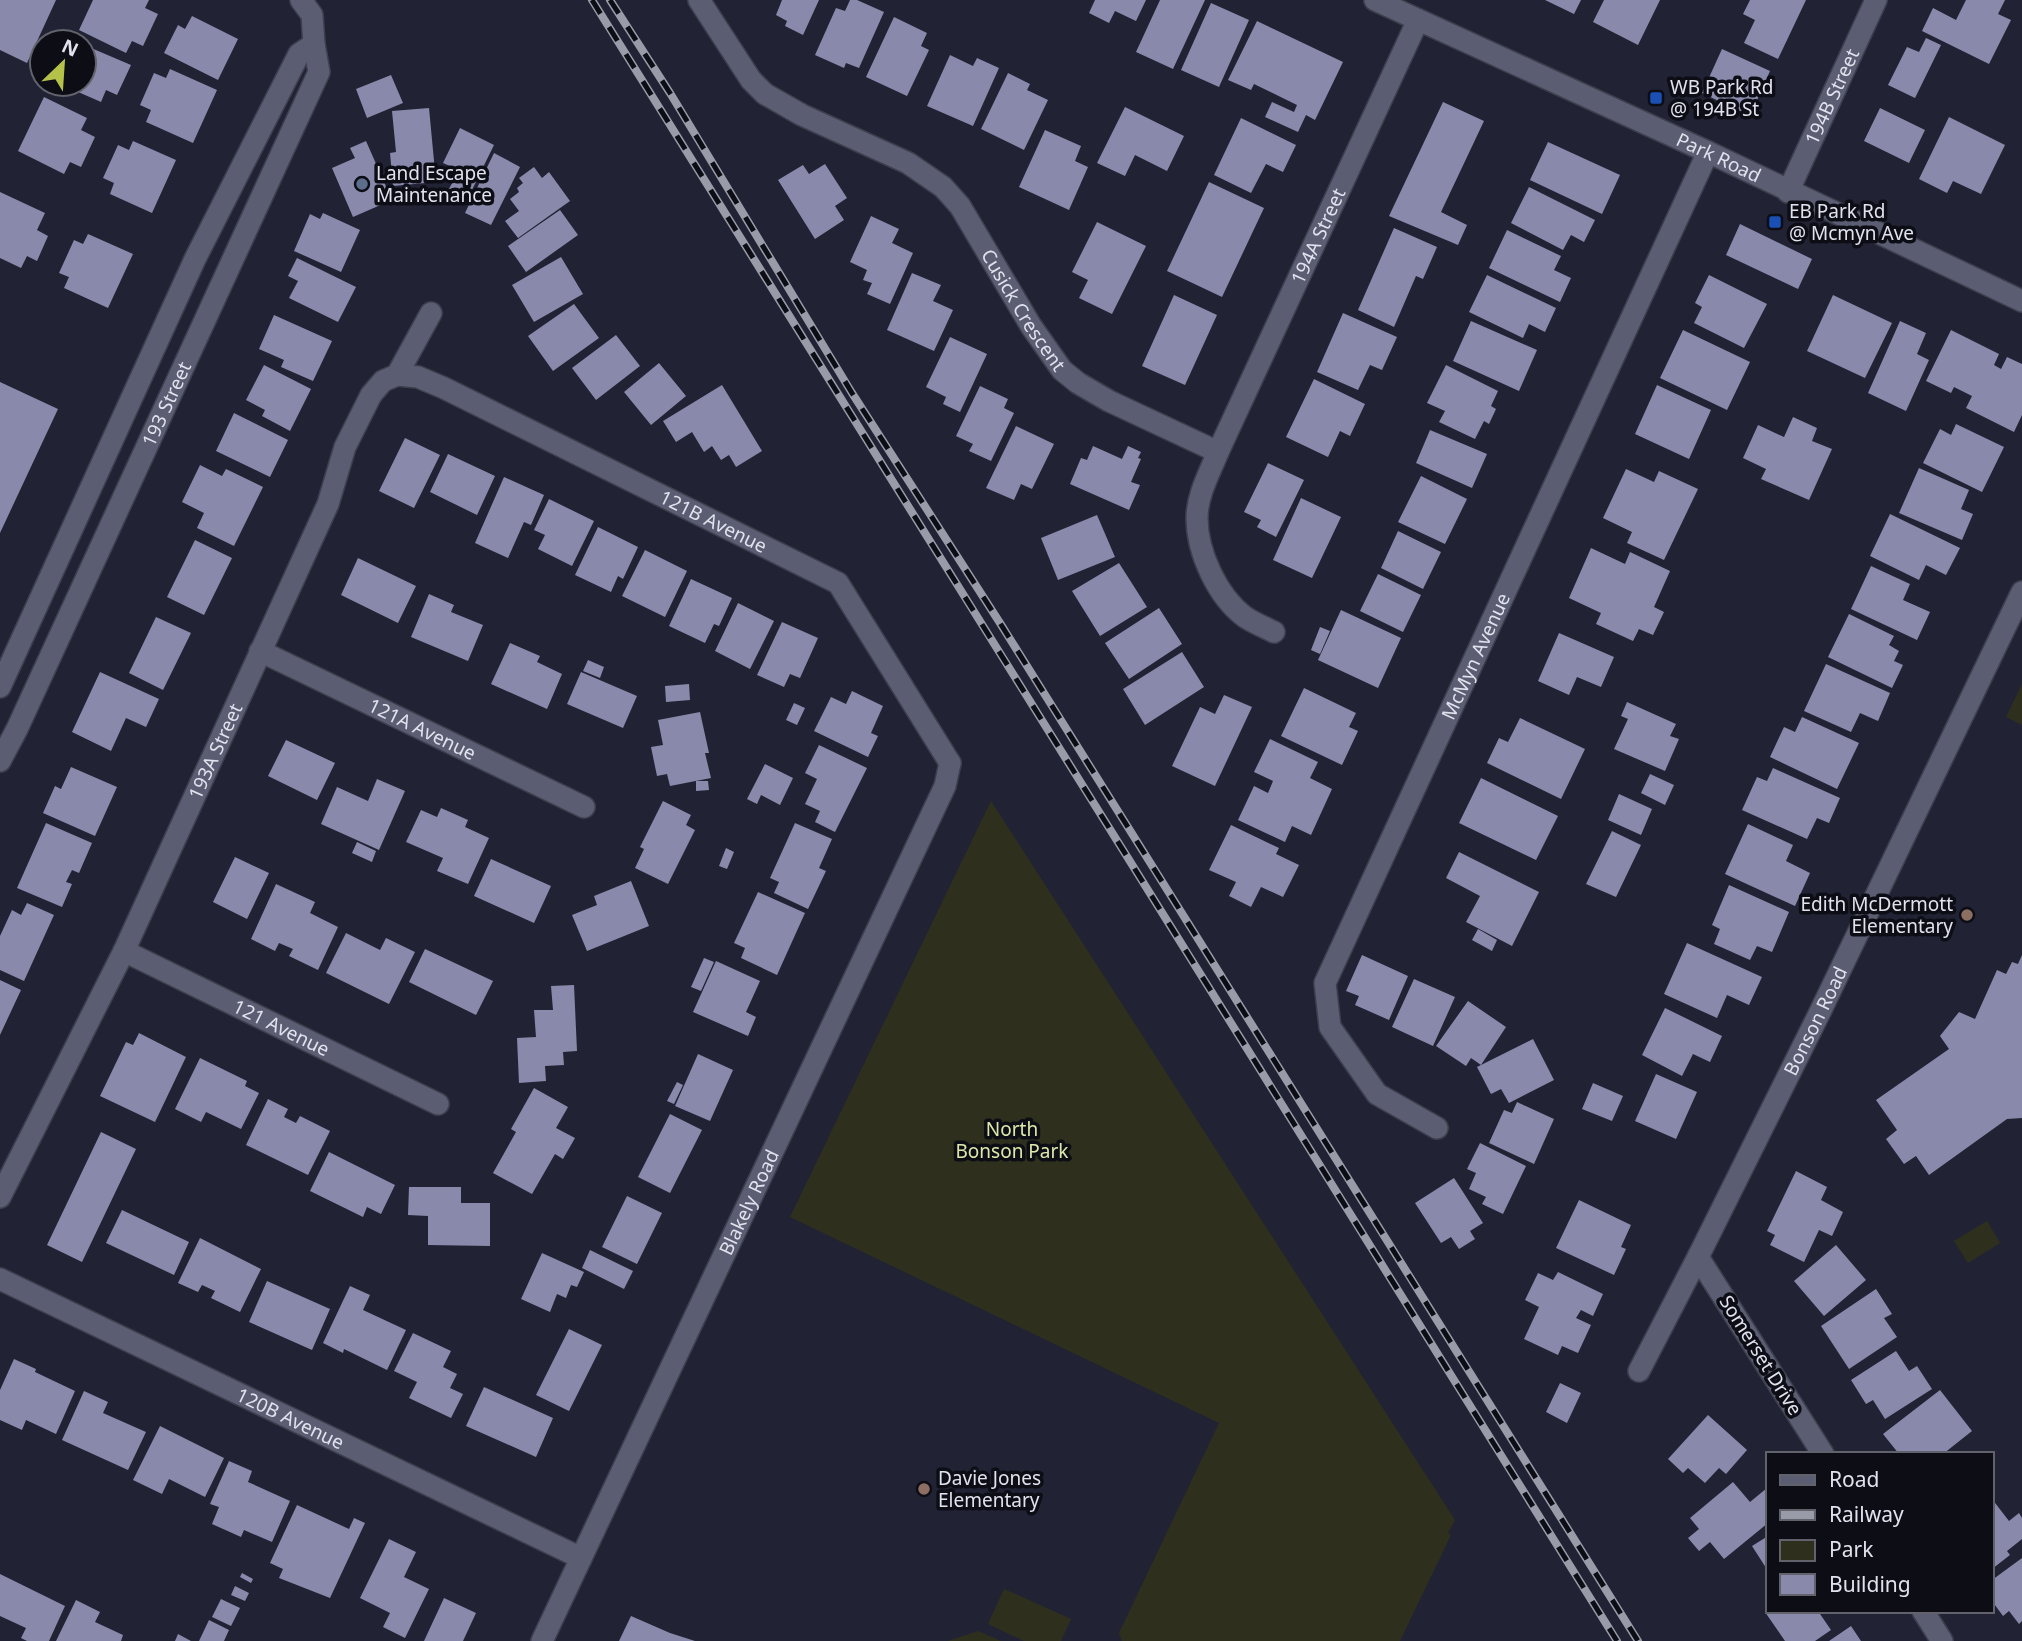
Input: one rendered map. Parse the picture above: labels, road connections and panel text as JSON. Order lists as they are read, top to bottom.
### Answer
{
  "streets": {
    "street": [
      "194B Street",
      "Park Road",
      "194A Street",
      "Cusick Crescent",
      "193 Street",
      "121B Avenue",
      "McMyn Avenue",
      "121A Avenue",
      "193A Street",
      "Bonson Road",
      "121 Avenue",
      "Blakely Road",
      "Somerset Drive",
      "120B Avenue"
    ]
  },
  "crossings": [
    ["194B Street", "Park Road"],
    ["Park Road", "194A Street"],
    ["Park Road", "McMyn Avenue"],
    ["194A Street", "Cusick Crescent"],
    ["121B Avenue", "193A Street"],
    ["121B Avenue", "Blakely Road"],
    ["121A Avenue", "193A Street"],
    ["193A Street", "121 Avenue"],
    ["Bonson Road", "Somerset Drive"],
    ["Blakely Road", "120B Avenue"]
  ],
  "parks": ["North Bonson Park"],
  "places": {
    "transit": ["WB Park Rd @ 194B St", "EB Park Rd @ Mcmyn Ave"],
    "other": ["Land Escape Maintenance", "Edith McDermott Elementary", "Davie Jones Elementary"]
  },
  "legend": [
    "Road",
    "Railway",
    "Park",
    "Building"
  ],
  "north": "top right"
}
